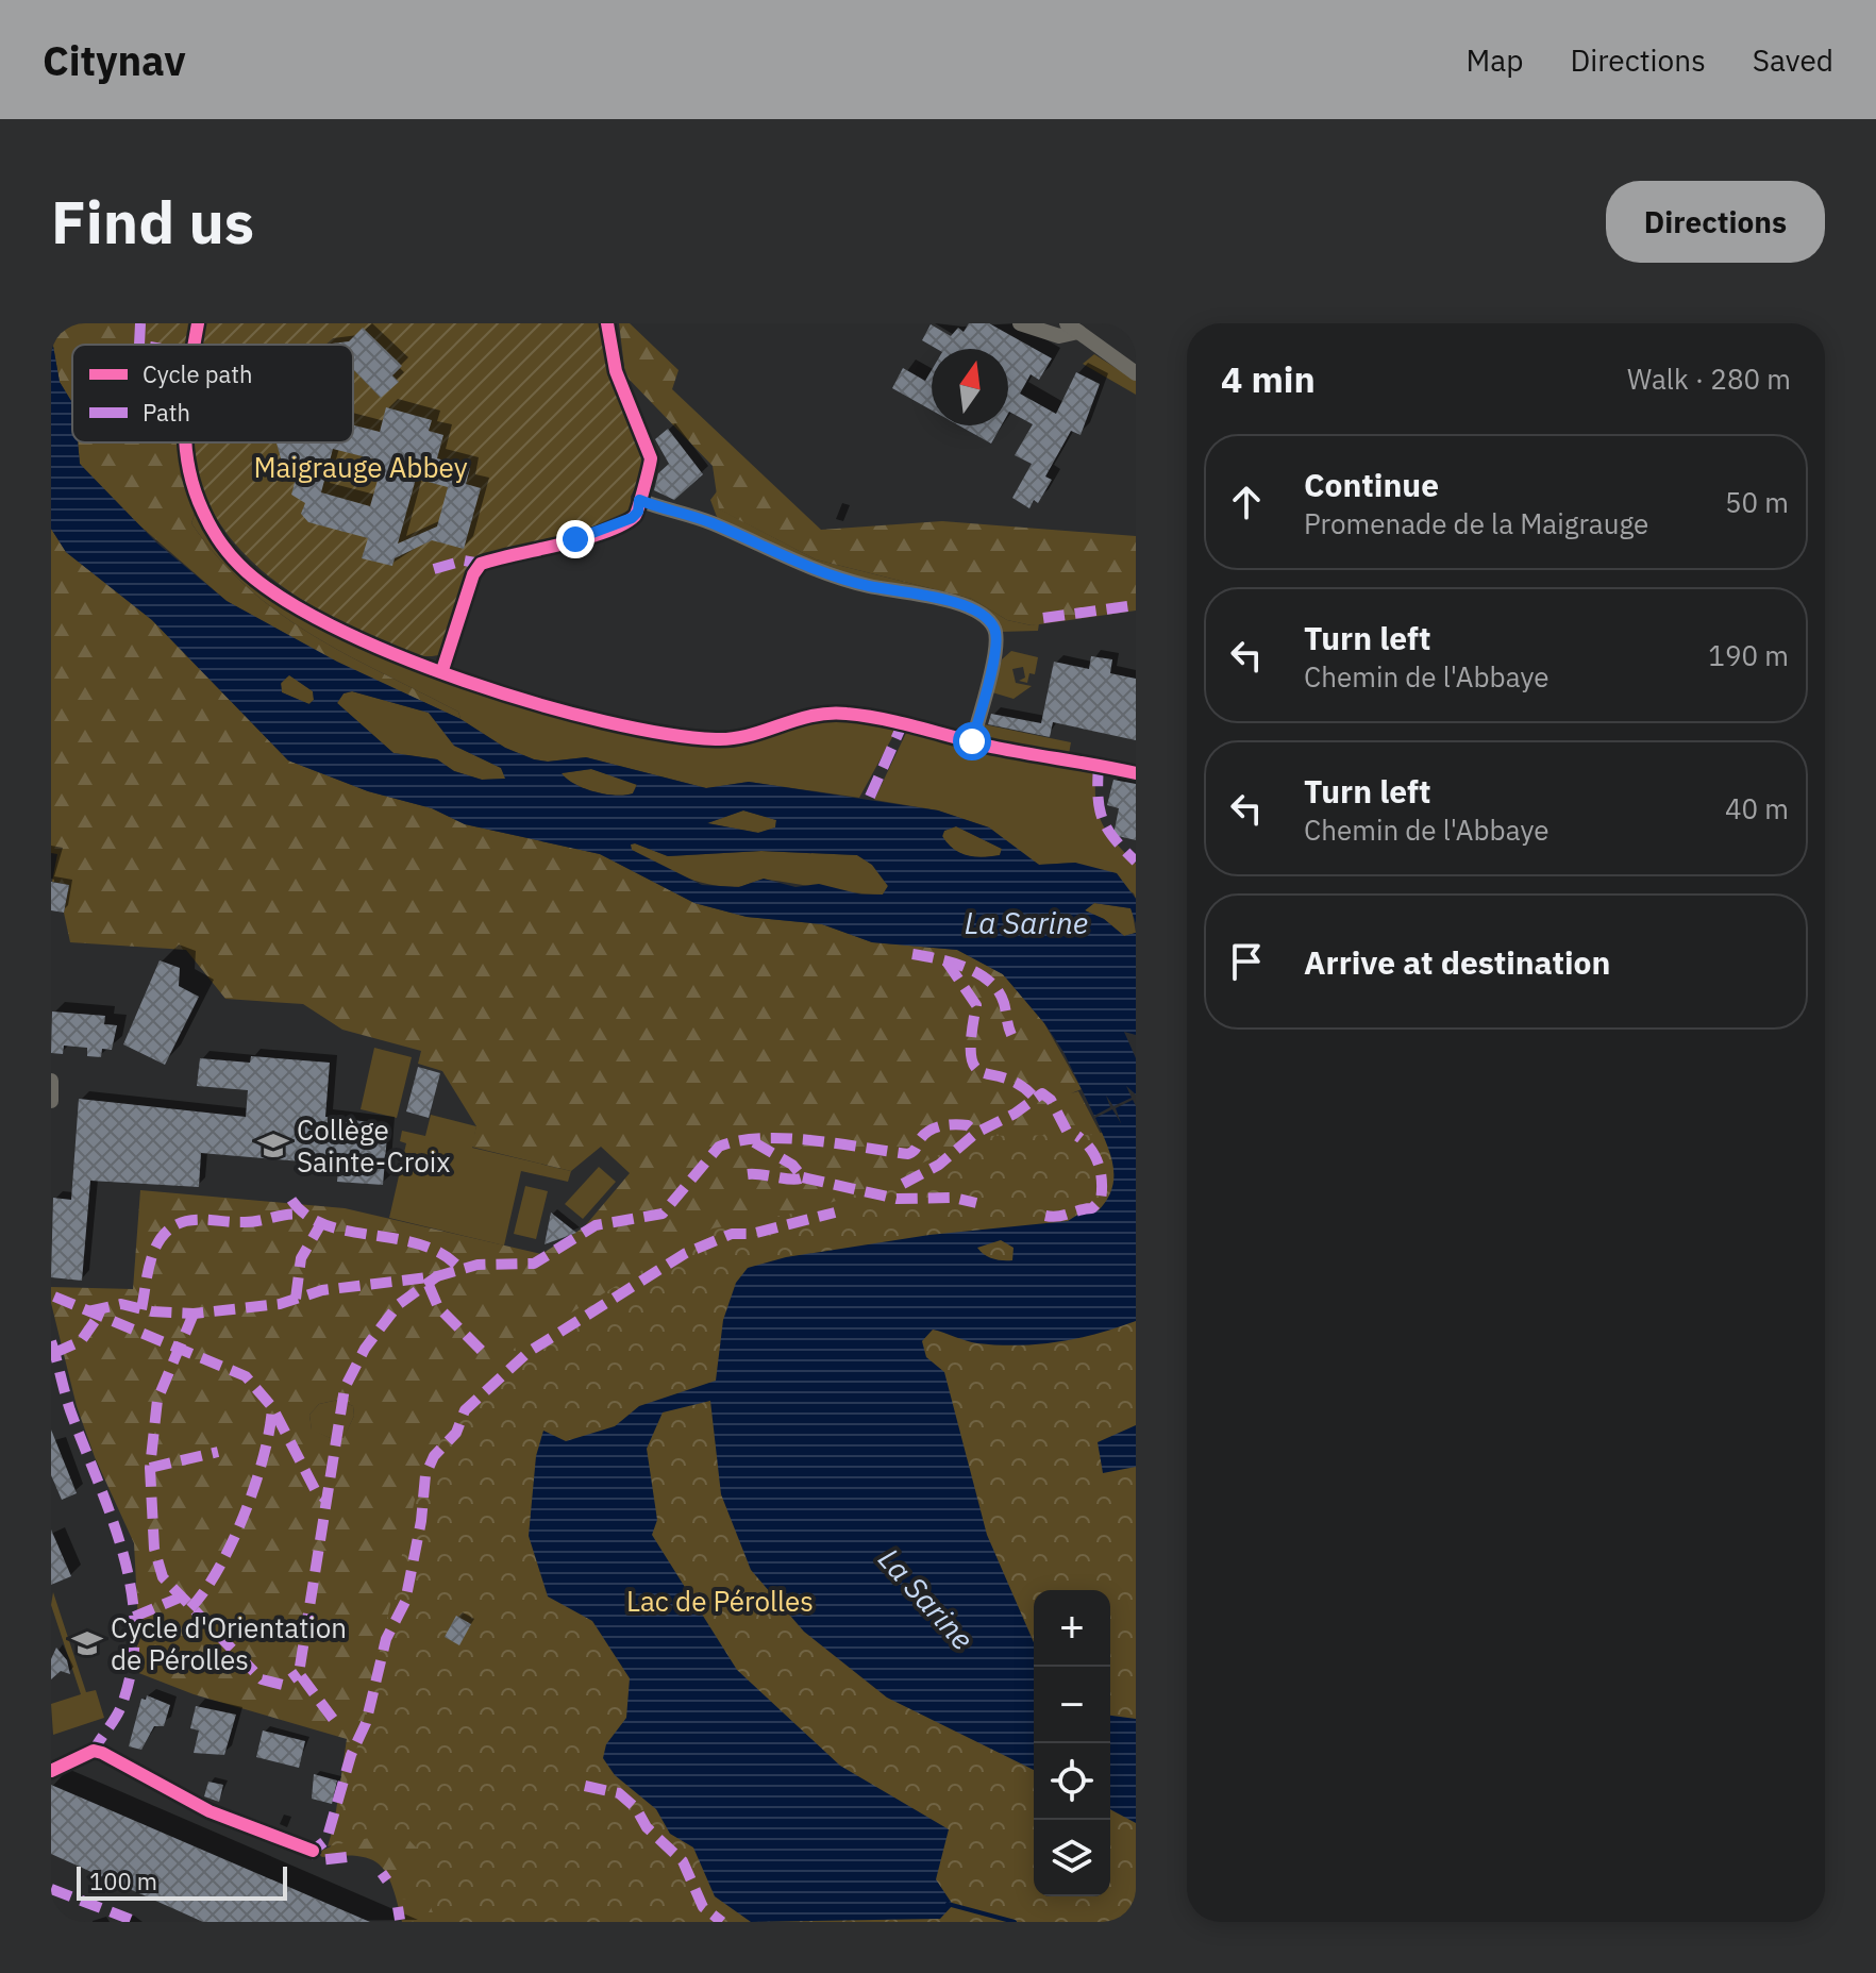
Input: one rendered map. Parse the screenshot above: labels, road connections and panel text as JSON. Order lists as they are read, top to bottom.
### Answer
{
  "water": ["La Sarine"],
  "parks": ["Maigrauge Abbey", "Lac de Pérolles"],
  "places": {
    "school or university": ["Collège Sainte-Croix", "Cycle d'Orientation de Pérolles"]
  },
  "legend": ["Cycle path", "Path"],
  "scale_bar": "100 m",
  "north": "top",
  "page": {
    "header": "Citynav",
    "nav": ["Map", "Directions", "Saved"],
    "buttons": "Directions",
    "title": "Find us",
    "heading": ["4 min", "Walk · 280 m"],
    "list": [
      ["Continue", "Promenade de la Maigrauge", "50 m"],
      ["Turn left", "Chemin de l'Abbaye", "190 m"],
      ["Turn left", "Chemin de l'Abbaye", "40 m"],
      "Arrive at destination"
    ],
    "map_buttons": ["+", "−"],
    "scale": "100 m"
  }
}
